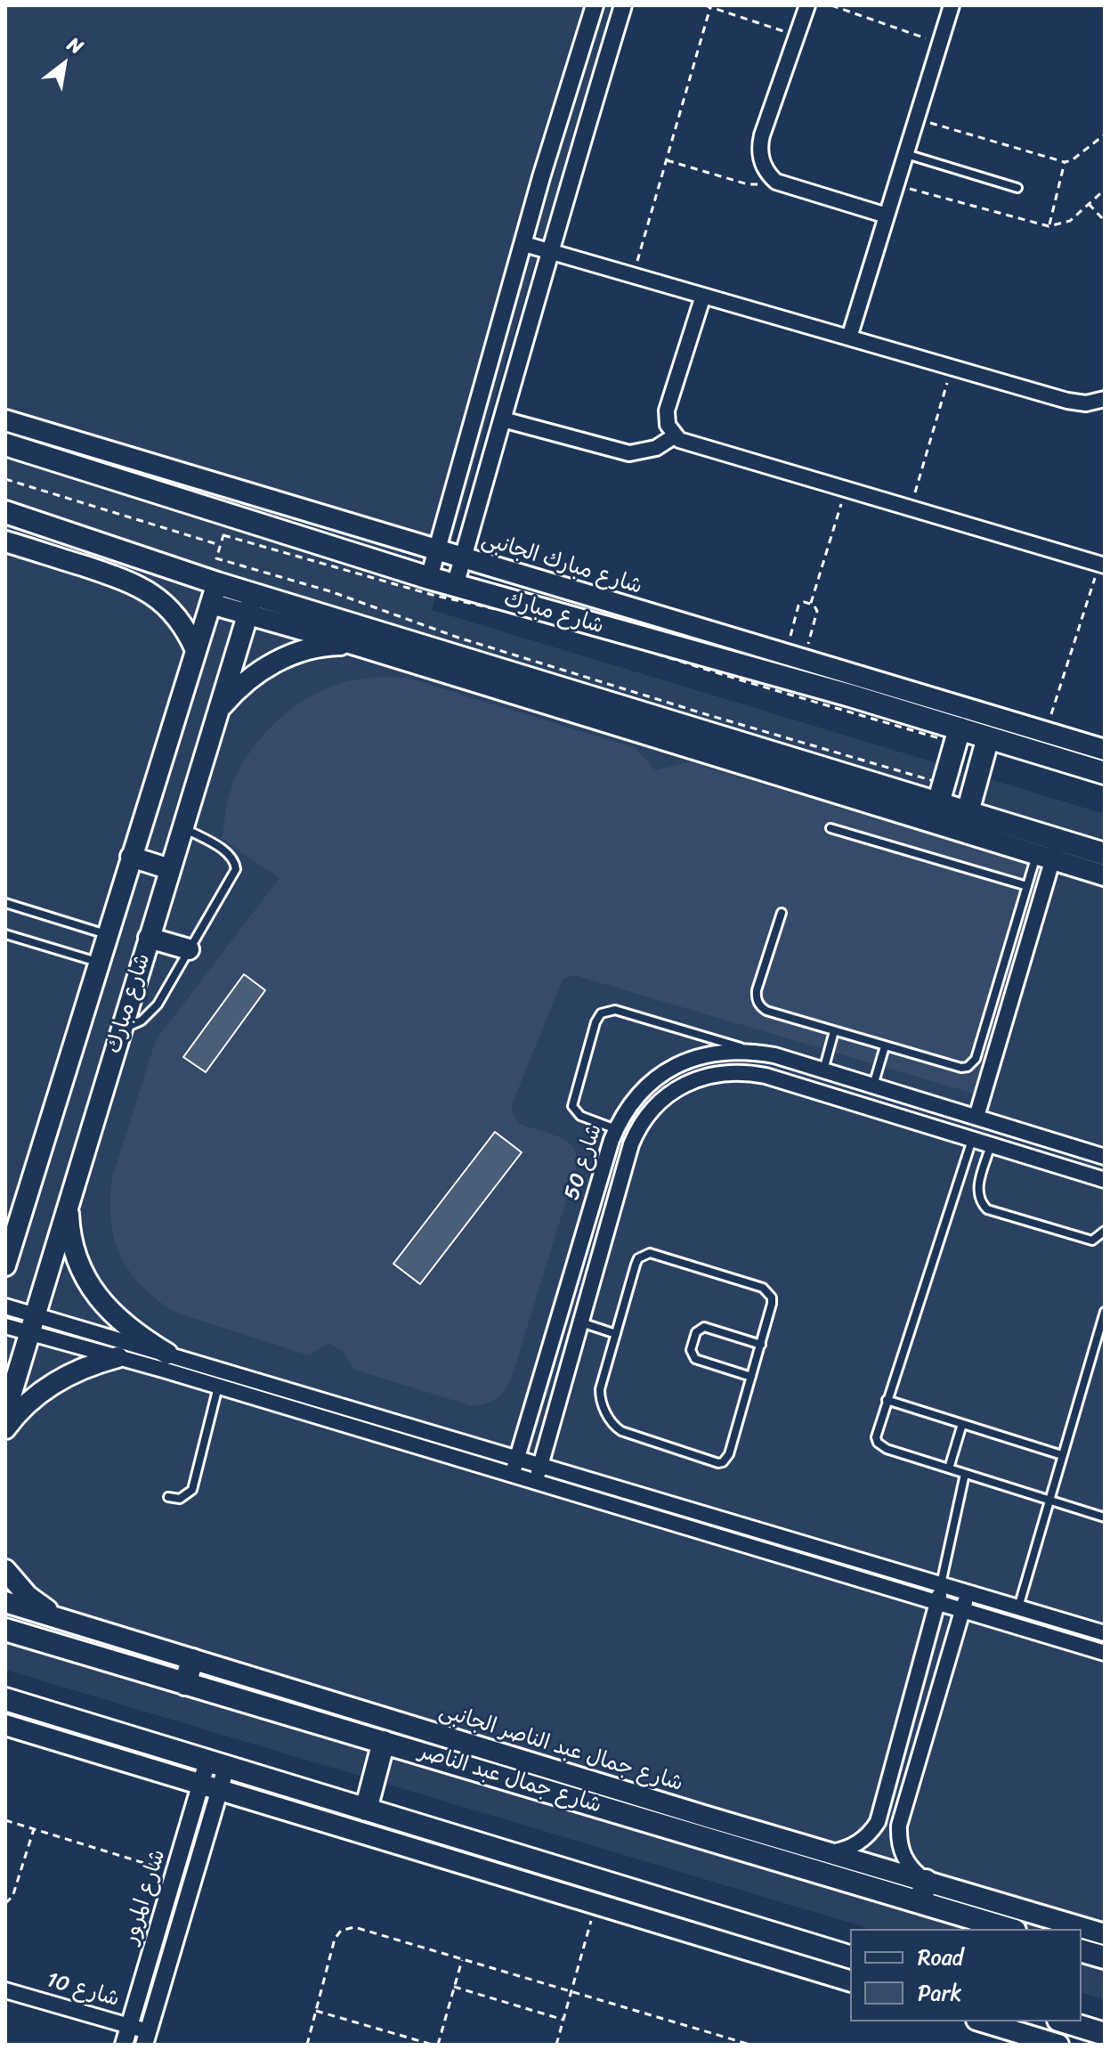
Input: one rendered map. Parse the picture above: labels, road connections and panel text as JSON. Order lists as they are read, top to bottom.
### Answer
{
  "streets": {
    "main road": [
      "شارع مبارك الجانبى",
      "شارع مبارك",
      "شارع جمال عبد الناصر الجانبى",
      "شارع جمال عبد الناصر"
    ],
    "street": ["شارع 50", "شارع المرور", "شارع 10"]
  },
  "crossings": [
    ["شارع جمال عبد الناصر الجانبى", "شارع جمال عبد الناصر"],
    ["شارع المرور", "شارع 10"]
  ],
  "legend": ["Road", "Park"],
  "north": "top right"
}
